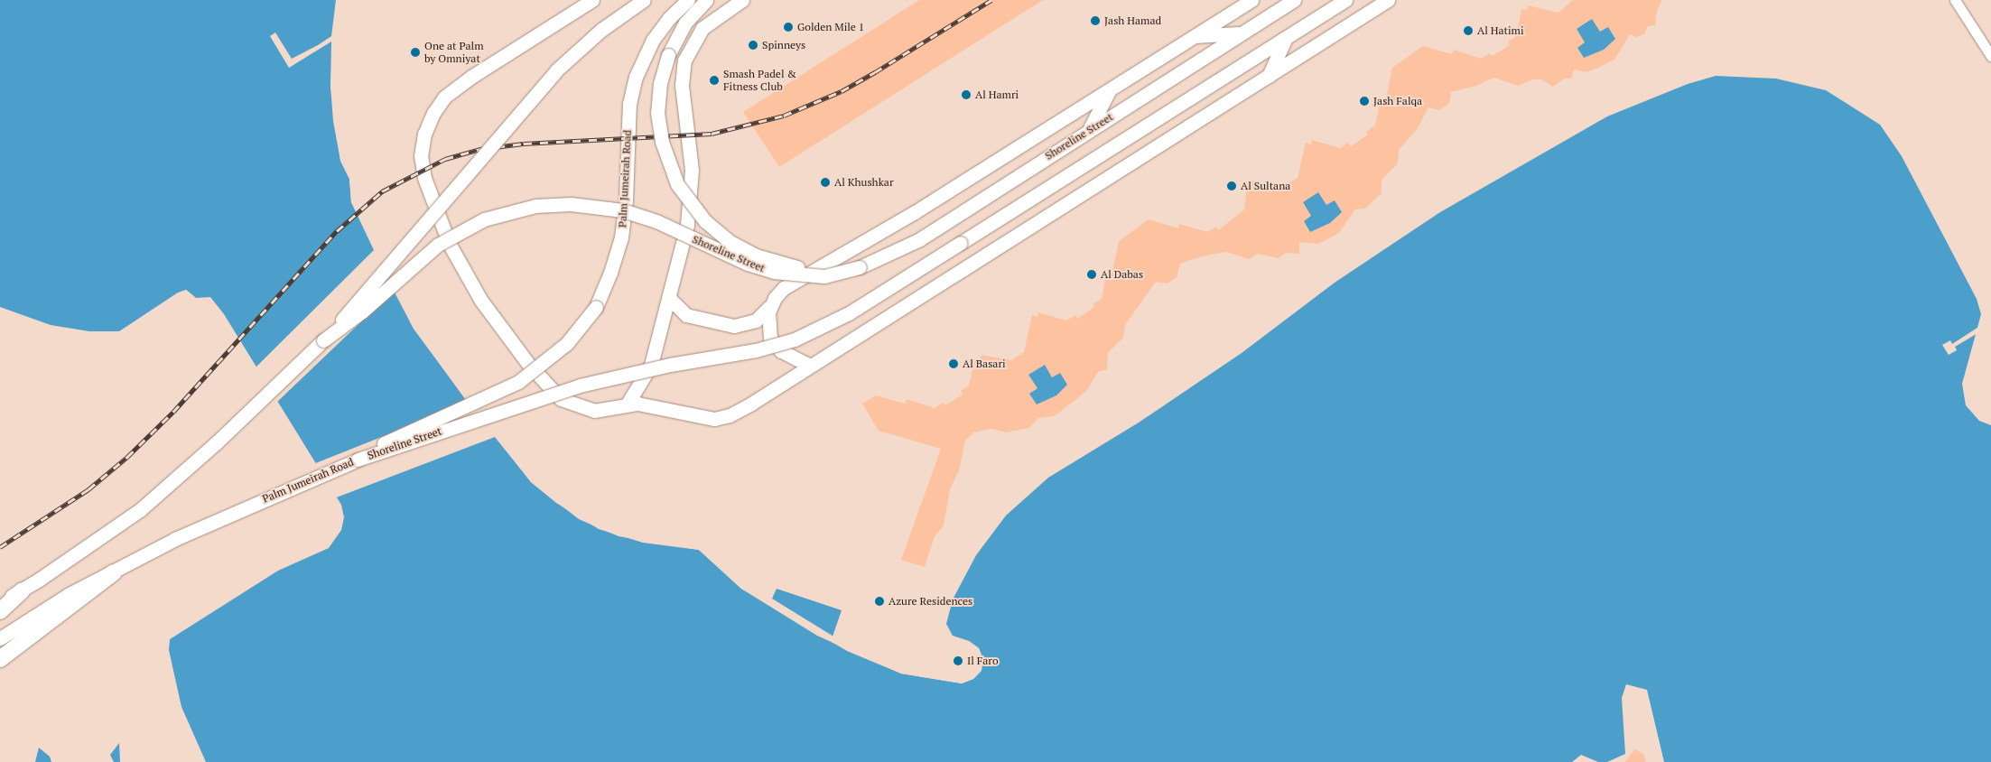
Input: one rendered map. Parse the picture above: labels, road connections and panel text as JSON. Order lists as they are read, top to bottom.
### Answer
{
  "streets": {
    "main road": ["Shoreline Street", "Palm Jumeirah Road"]
  },
  "crossings": [
    ["Shoreline Street", "Palm Jumeirah Road"]
  ],
  "places": [
    "Jash Hamad",
    "Golden Mile 1",
    "Al Hatimi",
    "Spinneys",
    "One at Palm by Omniyat",
    "Smash Padel & Fitness Club",
    "Al Hamri",
    "Jash Falqa",
    "Al Khushkar",
    "Al Sultana",
    "Al Dabas",
    "Al Basari",
    "Azure Residences",
    "Il Faro"
  ]
}
